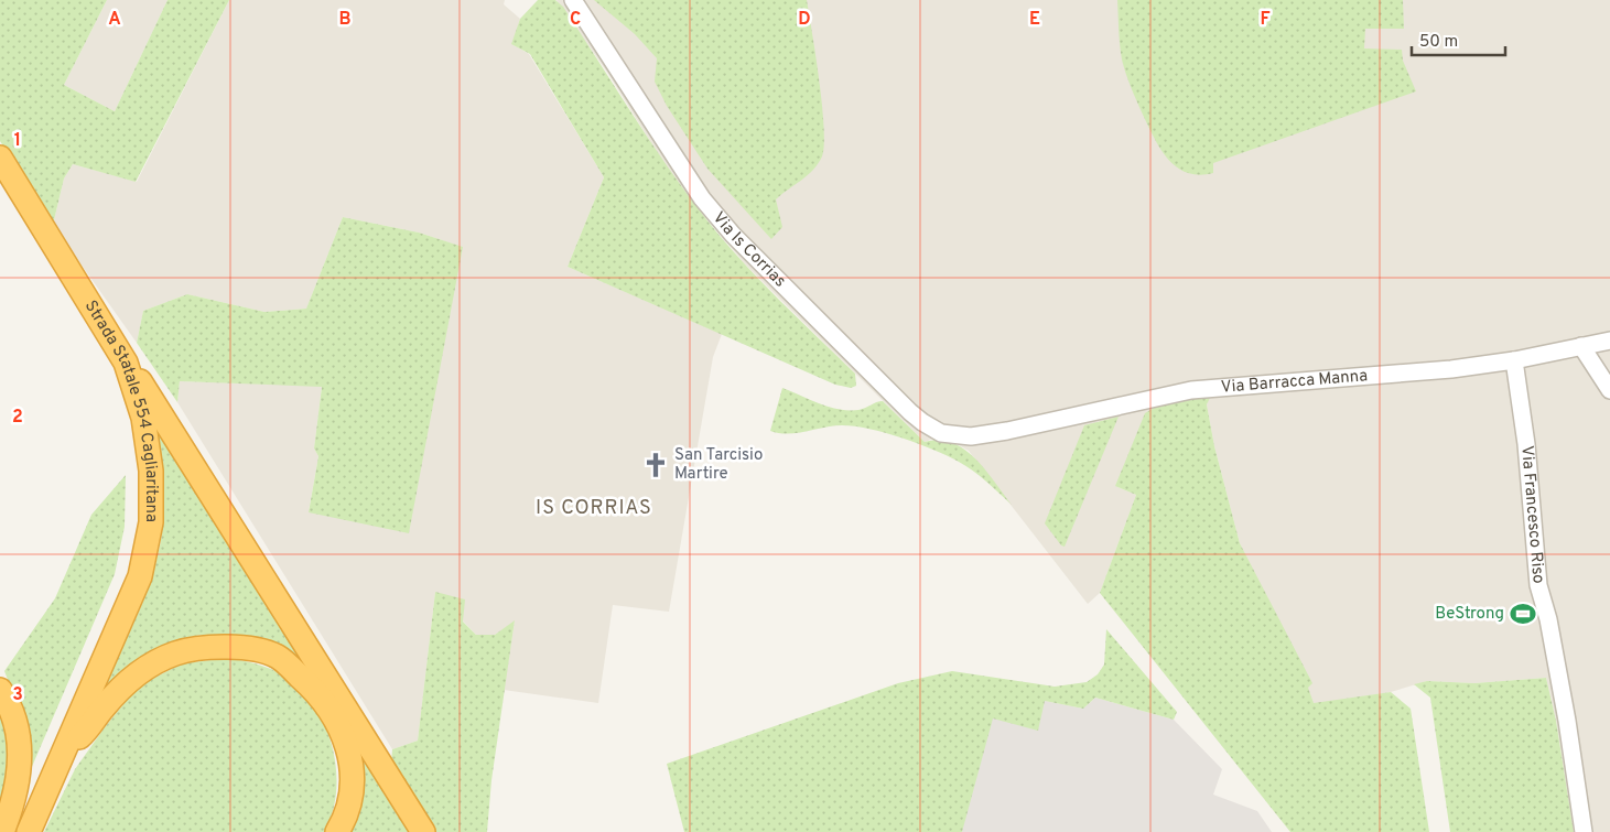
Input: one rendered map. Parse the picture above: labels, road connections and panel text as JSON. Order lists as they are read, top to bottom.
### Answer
{
  "streets": {
    "highway": ["Strada Statale 554 Cagliaritana"],
    "street": ["Via Is Corrias", "Via Barracca Manna", "Via Francesco Riso"]
  },
  "crossings": [
    ["Via Is Corrias", "Via Barracca Manna"],
    ["Via Barracca Manna", "Via Francesco Riso"]
  ],
  "districts": ["IS CORRIAS"],
  "places": {
    "church": ["San Tarcisio Martire"],
    "sports": ["BeStrong"]
  },
  "scale_bar": "50 m",
  "grid": {
    "columns": [
      "A",
      "B",
      "C",
      "D",
      "E",
      "F"
    ],
    "rows": ["1", "2", "3"]
  }
}
